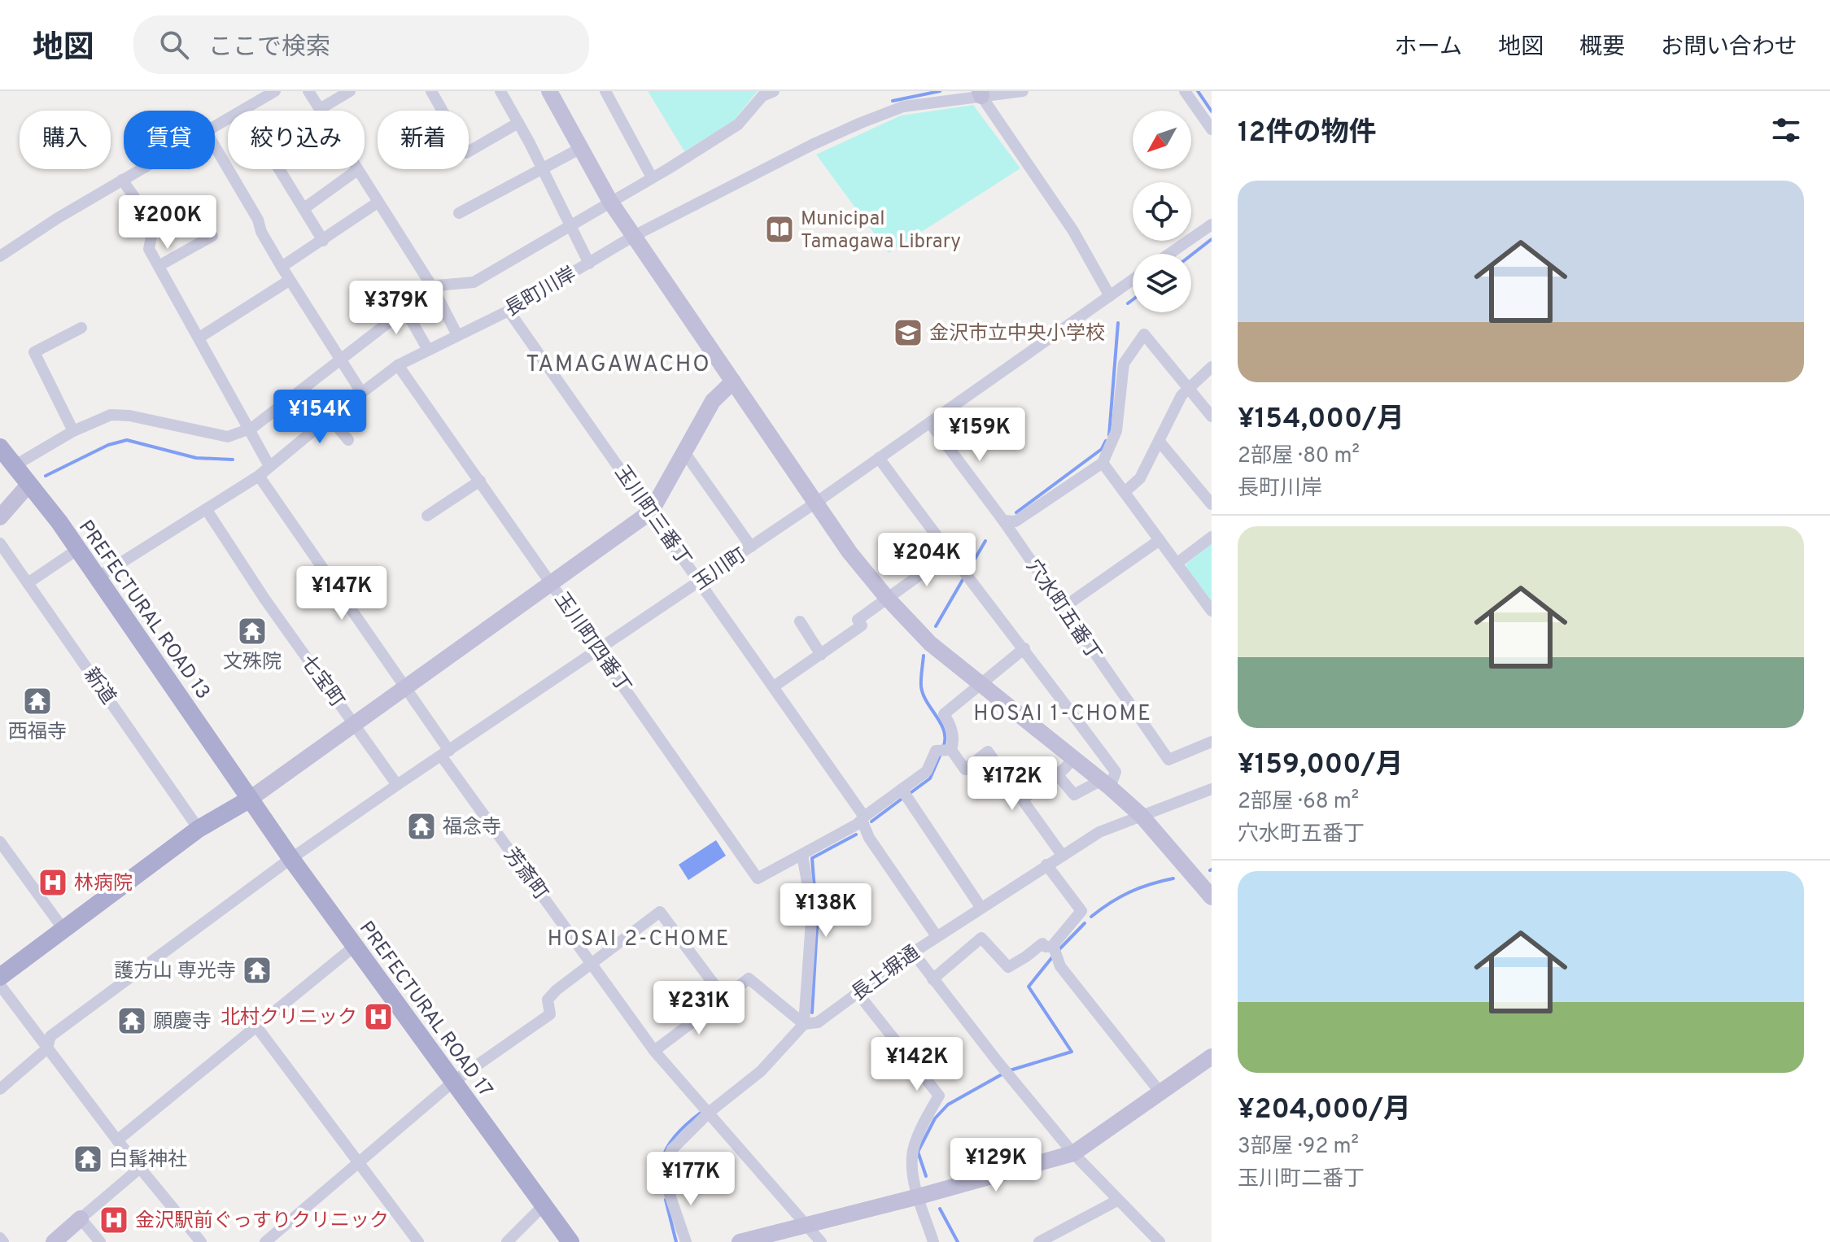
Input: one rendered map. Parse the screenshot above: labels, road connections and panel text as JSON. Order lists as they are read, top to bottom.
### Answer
{
  "streets": {
    "main road": ["PREFECTURAL ROAD 13", "PREFECTURAL ROAD 17"],
    "street": [
      "長町川岸",
      "玉川町三番丁",
      "玉川町",
      "穴水町五番丁",
      "玉川町四番丁",
      "七宝町",
      "新道",
      "芳斎町",
      "長土塀通"
    ]
  },
  "crossings": [
    ["長町川岸", "玉川町三番丁"],
    ["長町川岸", "PREFECTURAL ROAD 13"],
    ["長町川岸", "玉川町四番丁"],
    ["長町川岸", "七宝町"],
    ["長町川岸", "芳斎町"],
    ["玉川町三番丁", "玉川町"],
    ["玉川町三番丁", "長土塀通"],
    ["玉川町", "穴水町五番丁"],
    ["玉川町", "玉川町四番丁"],
    ["玉川町", "七宝町"],
    ["玉川町", "芳斎町"],
    ["玉川町", "PREFECTURAL ROAD 17"],
    ["PREFECTURAL ROAD 13", "PREFECTURAL ROAD 17"],
    ["芳斎町", "長土塀通"]
  ],
  "districts": ["TAMAGAWACHO", "HOSAI 1-CHOME", "HOSAI 2-CHOME"],
  "places": {
    "library": ["Municipal Tamagawa Library"],
    "school or university": ["金沢市立中央小学校"],
    "temple": [
      "文殊院",
      "西福寺",
      "福念寺",
      "護方山 専光寺",
      "願慶寺",
      "白髯神社"
    ],
    "hospital": ["林病院", "北村クリニック", "金沢駅前ぐっすりクリニック"]
  },
  "north": "bottom left",
  "page": {
    "header": "地図",
    "search": "ここで検索",
    "nav": [
      "ホーム",
      "地図",
      "概要",
      "お問い合わせ"
    ],
    "heading": "12件の物件",
    "chip": [
      "購入",
      "賃貸",
      "絞り込み",
      "新着"
    ],
    "list": [
      {
        "name": "¥154,000/月",
        "note": "2部屋 · 80 m² · 長町川岸"
      },
      {
        "name": "¥159,000/月",
        "note": "2部屋 · 68 m² · 穴水町五番丁"
      },
      {
        "name": "¥204,000/月",
        "note": "3部屋 · 92 m² · 玉川町二番丁"
      }
    ],
    "price": [
      "¥200K",
      "¥379K",
      "¥154K",
      "¥159K",
      "¥204K",
      "¥147K",
      "¥172K",
      "¥138K",
      "¥231K",
      "¥142K",
      "¥129K",
      "¥177K"
    ]
  }
}
